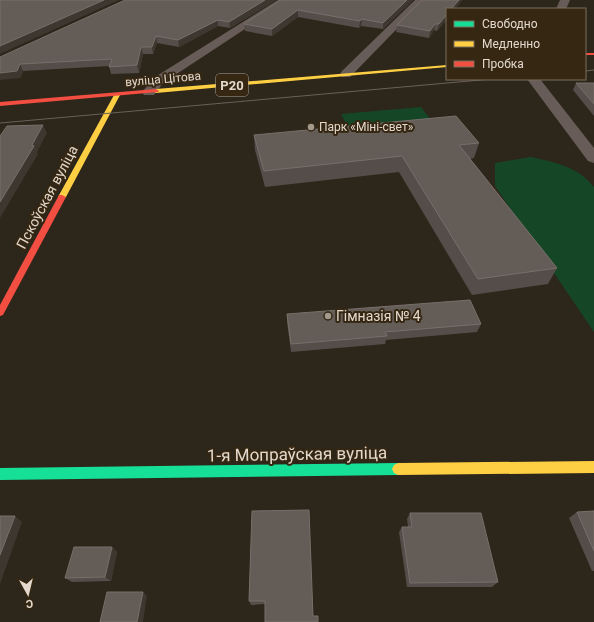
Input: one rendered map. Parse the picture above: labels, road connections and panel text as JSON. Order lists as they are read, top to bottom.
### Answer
{
  "streets": {
    "street": [
      "вуліца Цітова",
      "Р20",
      "Пскоўская вуліца",
      "1-я Мопраўская вуліца"
    ]
  },
  "crossings": [
    ["вуліца Цітова", "Пскоўская вуліца"]
  ],
  "places": ["Парк «Міні-свет»", "Гімназія № 4"],
  "legend": ["Свободно", "Медленно", "Пробка"],
  "north": "bottom"
}
